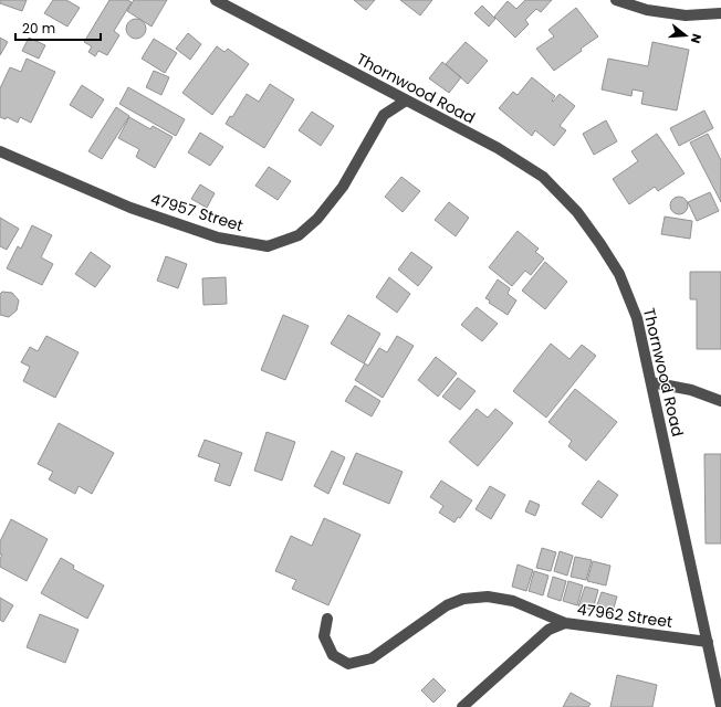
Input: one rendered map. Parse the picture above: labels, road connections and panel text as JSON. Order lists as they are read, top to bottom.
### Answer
{
  "streets": {
    "street": ["Thornwood Road", "47957 Street", "47962 Street"]
  },
  "crossings": [
    ["Thornwood Road", "47957 Street"],
    ["Thornwood Road", "47962 Street"]
  ],
  "scale_bar": "20 m",
  "north": "right"
}
